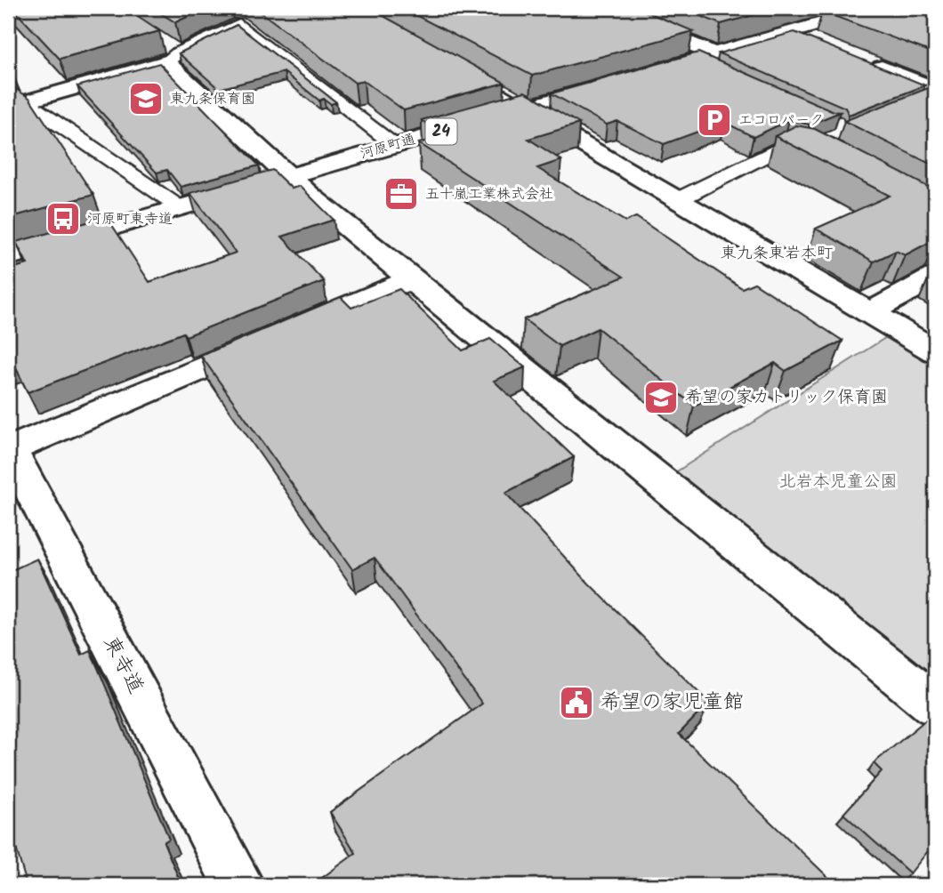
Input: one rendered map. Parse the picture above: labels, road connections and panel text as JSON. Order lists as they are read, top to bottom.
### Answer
{
  "streets": {
    "main road": ["24", "河原町通", "東寺道"]
  },
  "districts": ["東九条東岩本町"],
  "parks": ["北岩本児童公園"],
  "places": {
    "school or university": ["東九条保育園", "希望の家カトリック保育園"],
    "parking": ["エコロパーク"],
    "office": ["五十嵐工業株式会社"],
    "bus stop": ["河原町東寺道"],
    "public building": ["希望の家児童館"]
  }
}
